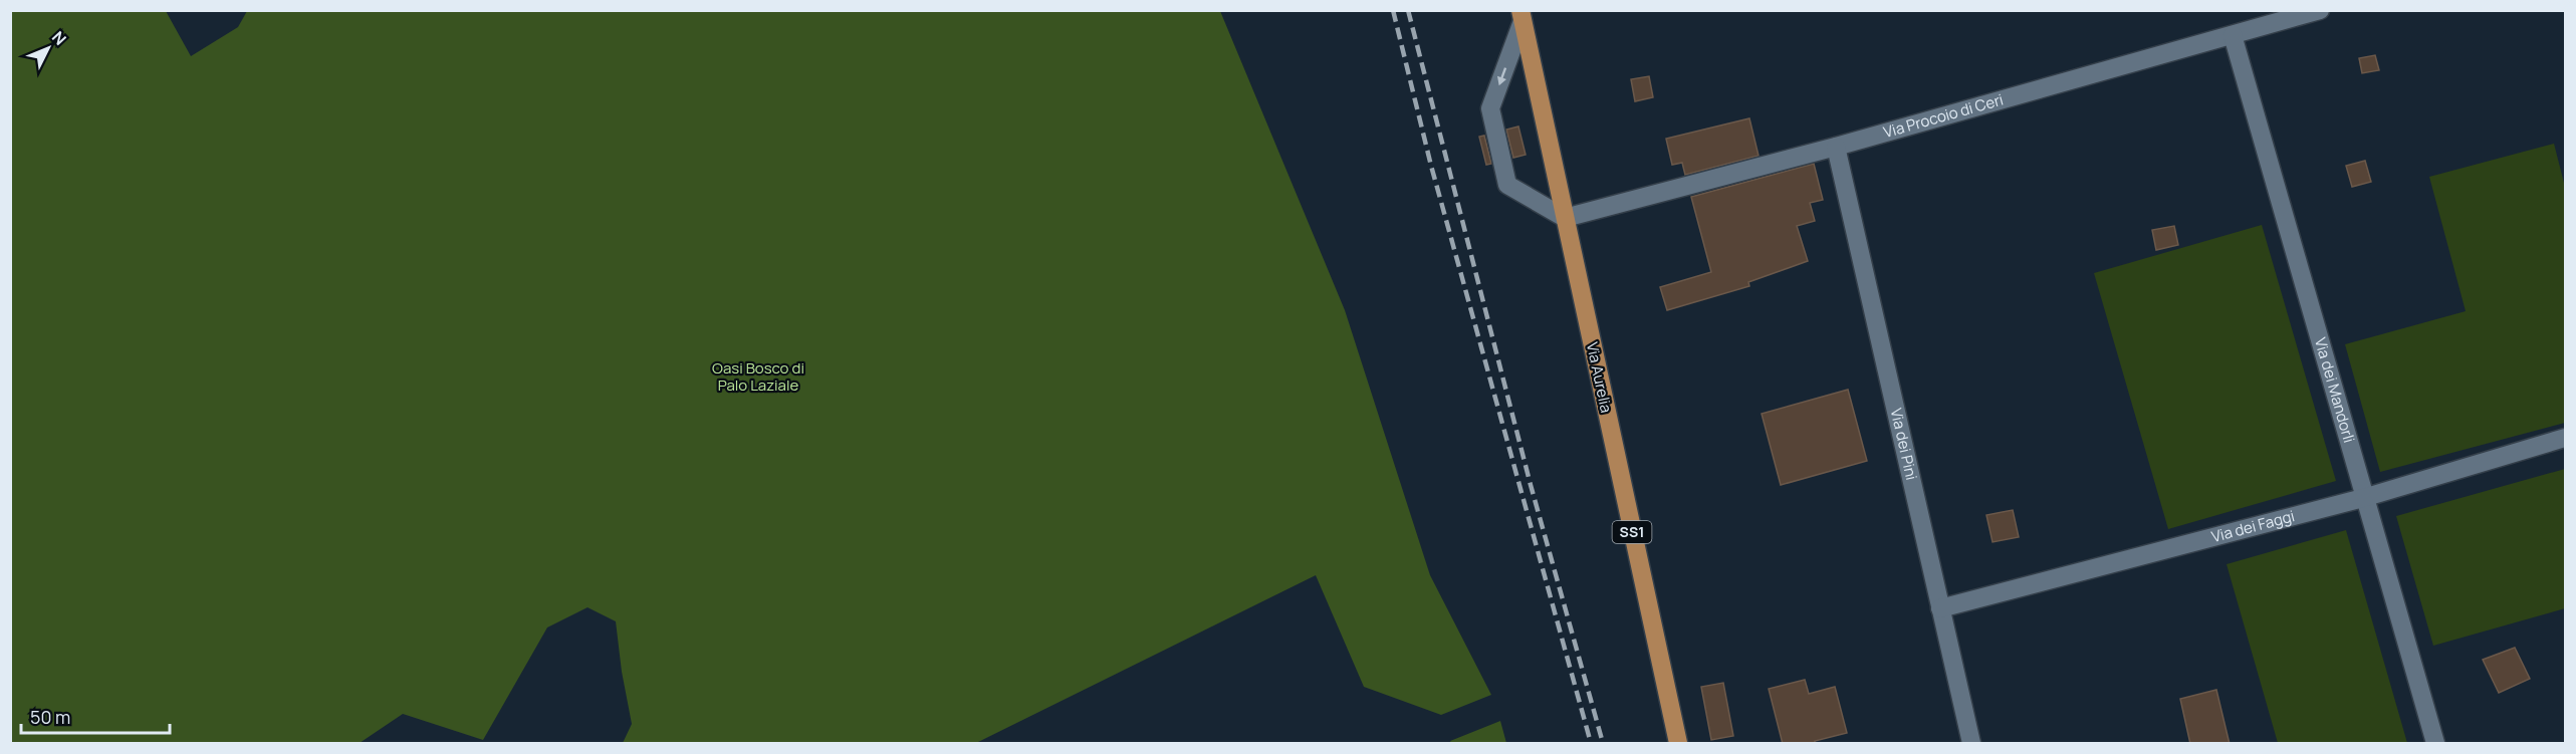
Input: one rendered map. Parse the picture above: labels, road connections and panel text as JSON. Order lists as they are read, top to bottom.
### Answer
{
  "streets": {
    "main road": ["Via Aurelia", "SS1"],
    "street": [
      "Via Procoio di Ceri",
      "Via dei Mandorli",
      "Via dei Pini",
      "Via dei Faggi"
    ]
  },
  "crossings": [
    ["Via Procoio di Ceri", "Via Aurelia"],
    ["Via Procoio di Ceri", "Via dei Mandorli"],
    ["Via Procoio di Ceri", "Via dei Pini"],
    ["Via dei Mandorli", "Via dei Faggi"],
    ["Via dei Pini", "Via dei Faggi"]
  ],
  "parks": ["Oasi Bosco di Palo Laziale"],
  "scale_bar": "50 m",
  "north": "top right"
}
